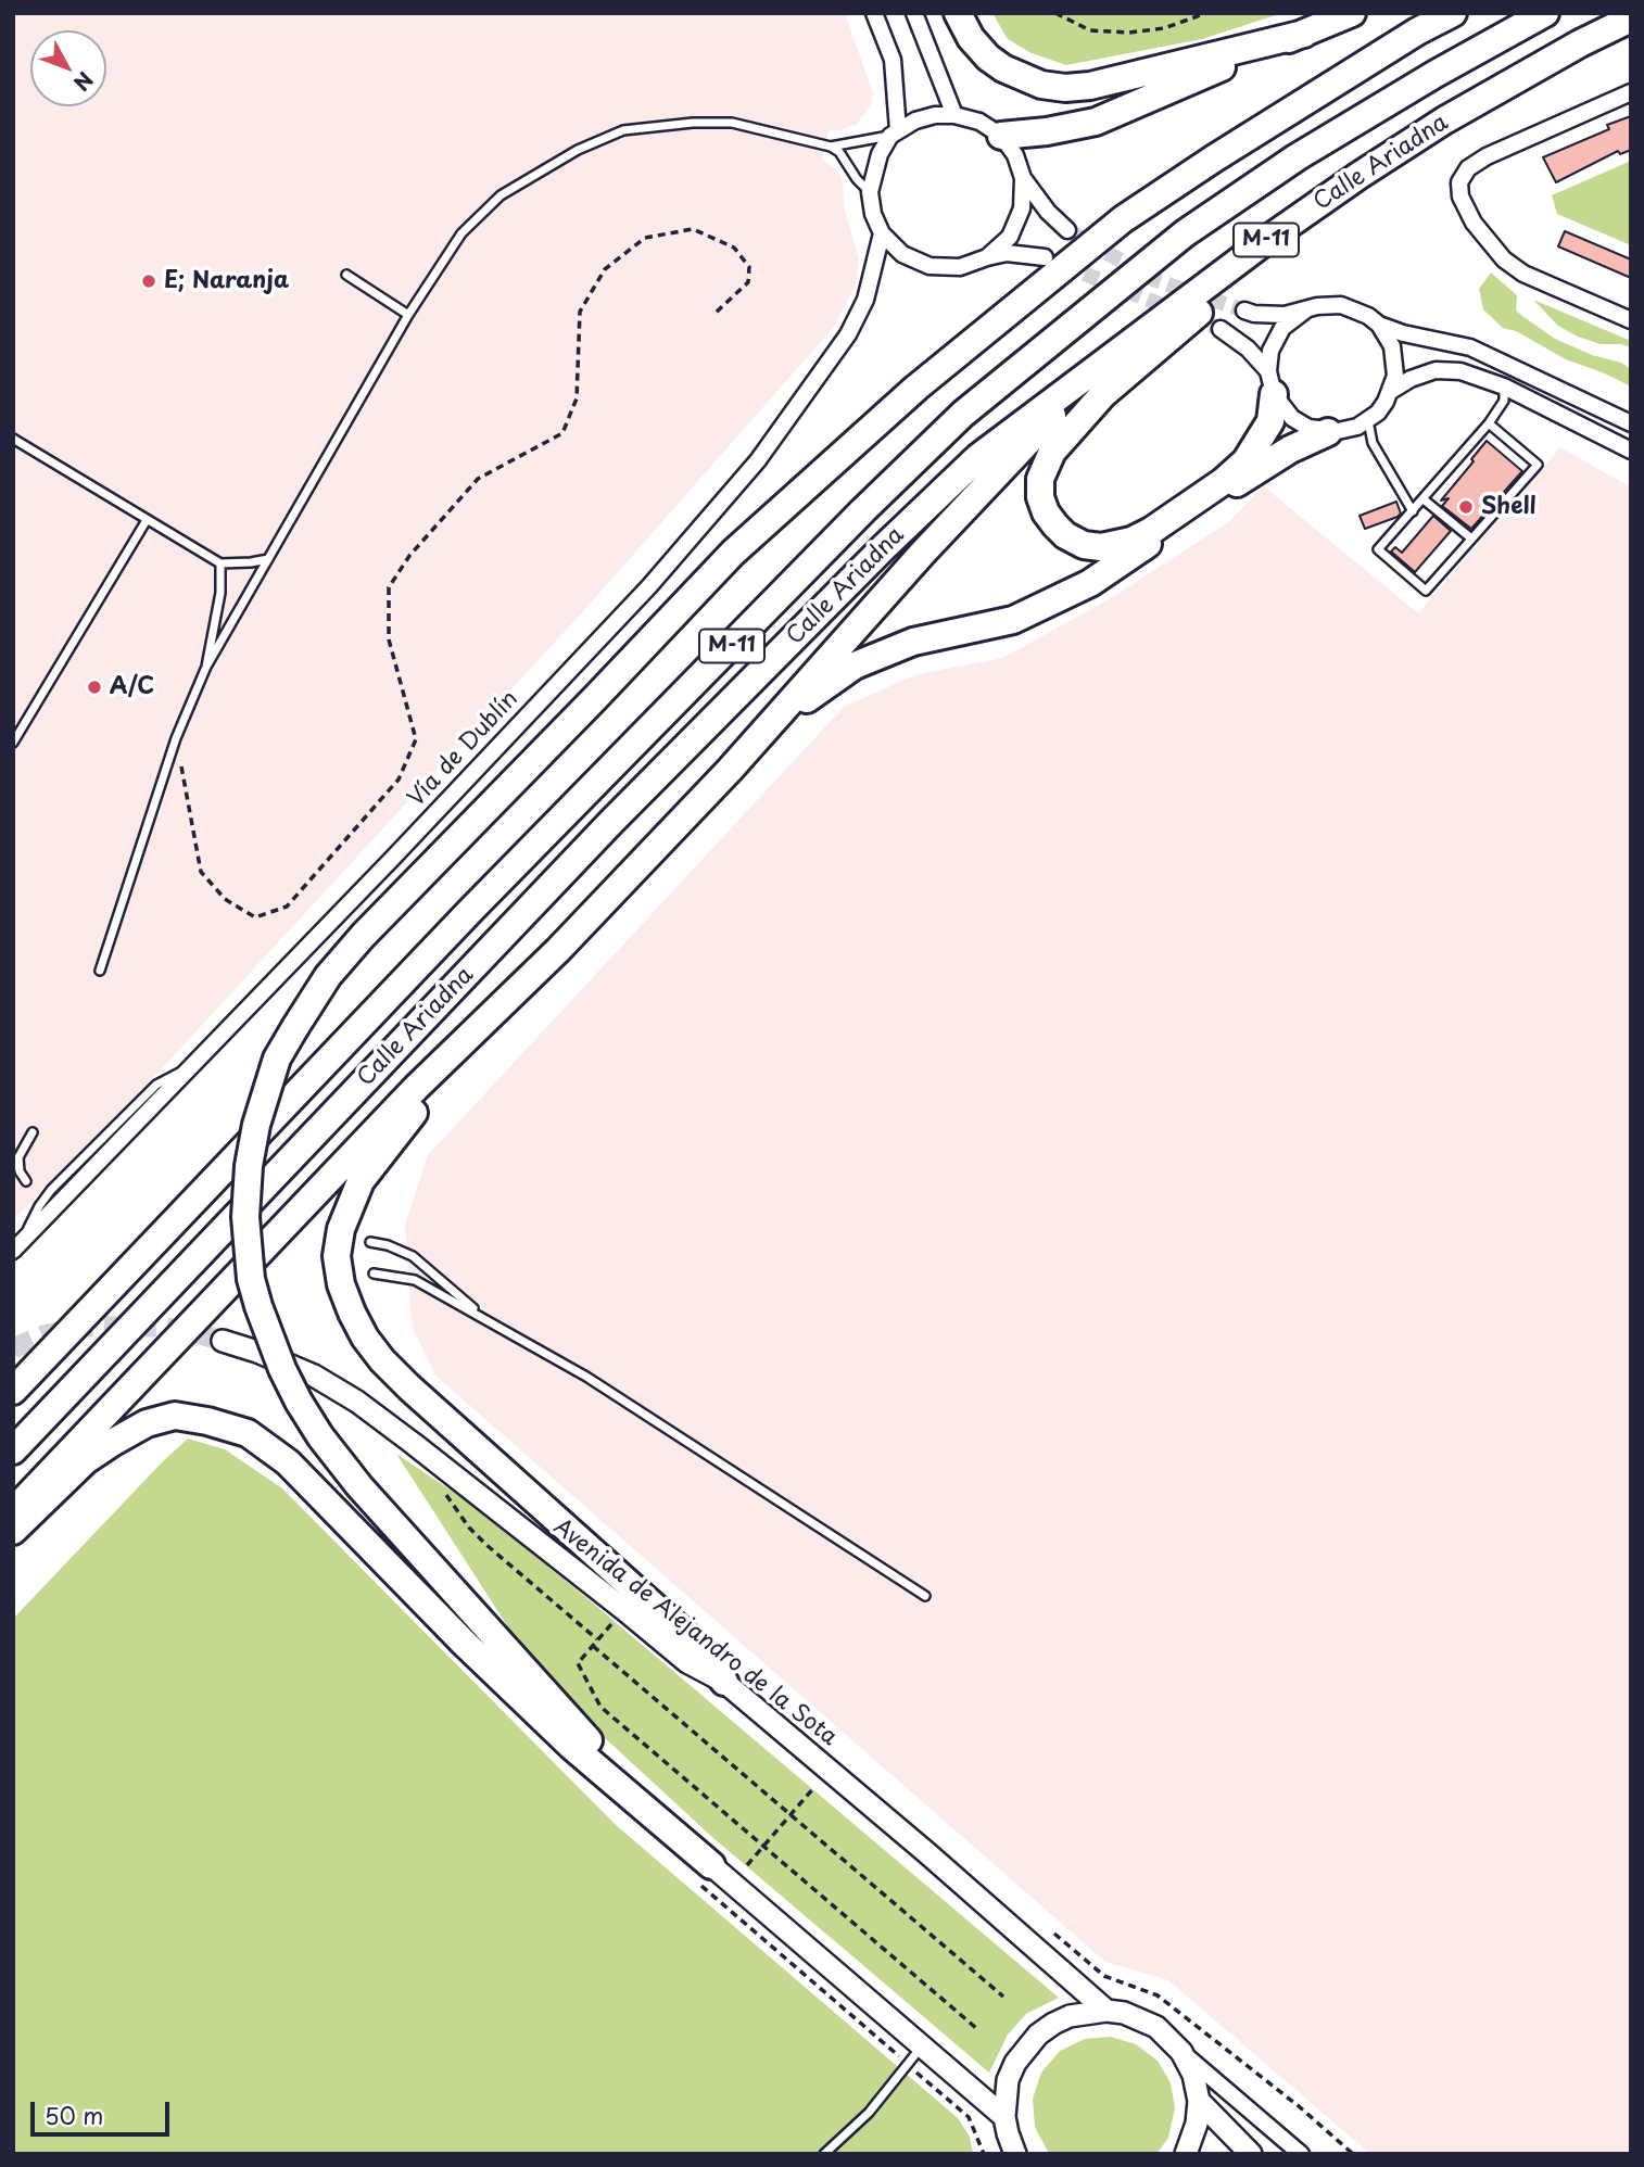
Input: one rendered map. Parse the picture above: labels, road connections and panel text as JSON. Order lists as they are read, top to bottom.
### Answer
{
  "streets": {
    "highway": ["Calle Ariadna", "M-11"],
    "main road": ["Avenida de Alejandro de la Sota"],
    "street": ["Vía de Dublín"]
  },
  "places": ["E; Naranja", "Shell", "A/C"],
  "scale_bar": "50 m",
  "north": "bottom right"
}
